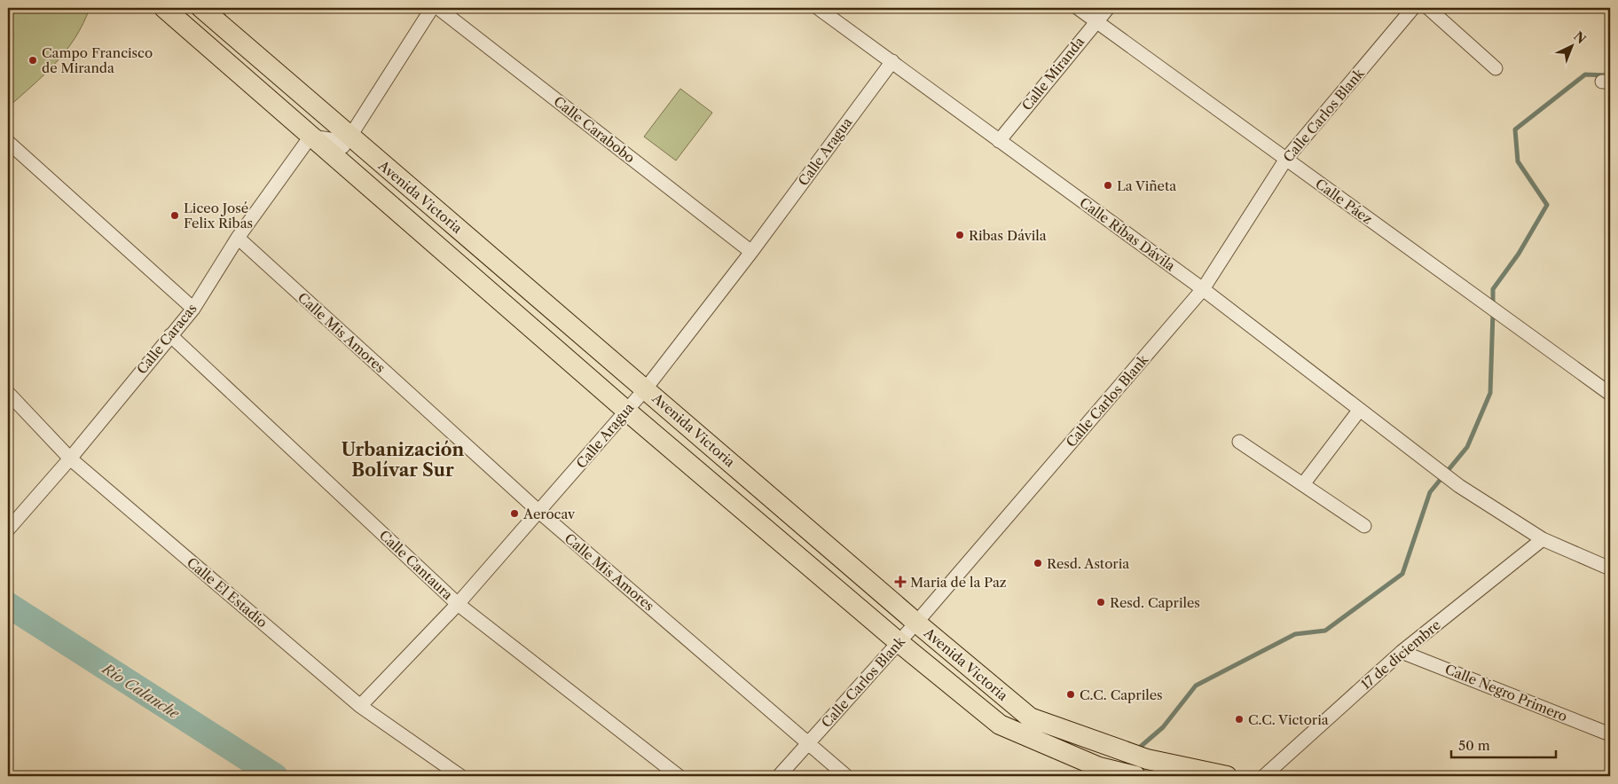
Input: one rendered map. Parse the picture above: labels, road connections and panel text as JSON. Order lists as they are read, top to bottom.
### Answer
{
  "streets": {
    "main road": ["Avenida Victoria"],
    "street": [
      "Calle Miranda",
      "Calle Carlos Blank",
      "Calle Carabobo",
      "Calle Aragua",
      "Calle Páez",
      "Calle Ríbas Dávila",
      "Calle Mis Amores",
      "Calle Caracas",
      "Calle Cantaura",
      "Calle El Estadio",
      "17 de diciembre",
      "Calle Negro Primero"
    ]
  },
  "crossings": [
    ["Calle Miranda", "Calle Páez"],
    ["Calle Miranda", "Calle Ríbas Dávila"],
    ["Calle Carlos Blank", "Avenida Victoria"],
    ["Calle Carlos Blank", "Calle Páez"],
    ["Calle Carlos Blank", "Calle Ríbas Dávila"],
    ["Calle Carlos Blank", "Calle Mis Amores"],
    ["Calle Carabobo", "Calle Aragua"],
    ["Calle Aragua", "Avenida Victoria"],
    ["Calle Aragua", "Calle Ríbas Dávila"],
    ["Calle Aragua", "Calle Mis Amores"],
    ["Calle Aragua", "Calle Cantaura"],
    ["Calle Aragua", "Calle El Estadio"],
    ["Avenida Victoria", "Calle Caracas"],
    ["Calle Ríbas Dávila", "17 de diciembre"],
    ["Calle Mis Amores", "Calle Caracas"],
    ["Calle Caracas", "Calle Cantaura"],
    ["Calle Caracas", "Calle El Estadio"],
    ["17 de diciembre", "Calle Negro Primero"]
  ],
  "districts": ["Urbanización Bolívar Sur"],
  "water": ["Río Calanche"],
  "places": {
    "other": [
      "Campo Francisco de Miranda",
      "La Viñeta",
      "Liceo José Felix Ribas",
      "Ribas Dávila",
      "Aerocav",
      "Resd. Astoria",
      "Resd. Capriles",
      "C.C. Capriles",
      "C.C. Victoria"
    ],
    "health": ["Maria de la Paz"]
  },
  "scale_bar": "50 m",
  "north": "top right"
}
